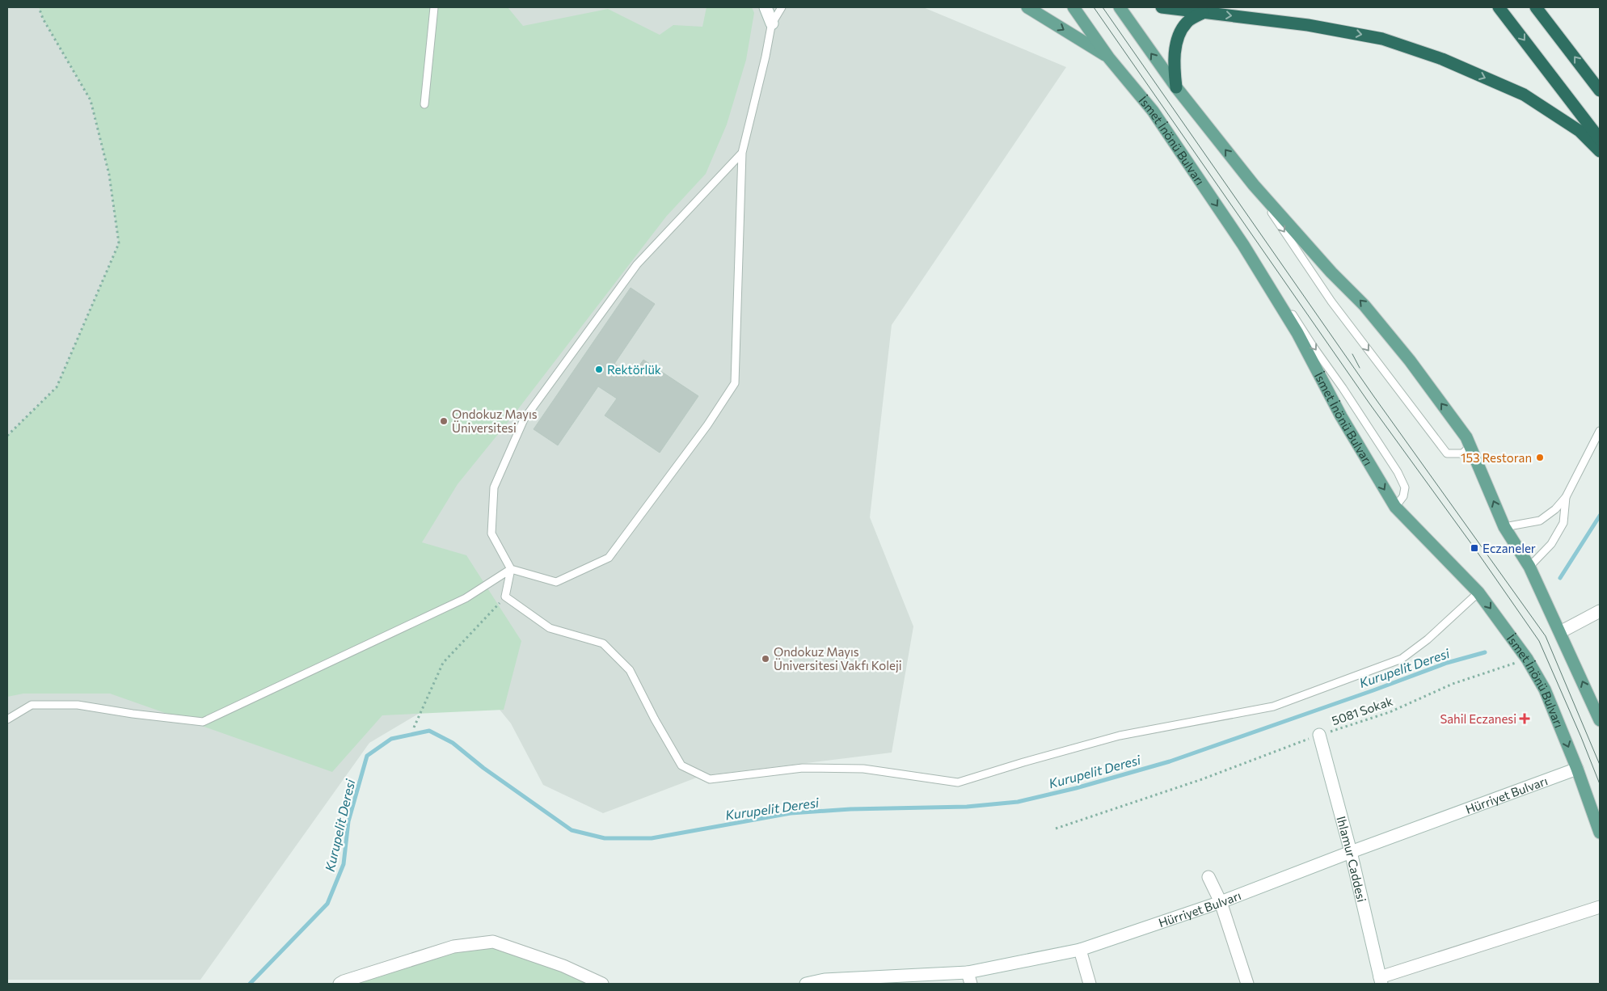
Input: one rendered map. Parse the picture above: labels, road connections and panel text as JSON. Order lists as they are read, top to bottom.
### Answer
{
  "streets": {
    "main road": ["İsmet İnönü Bulvarı"],
    "street": ["Hürriyet Bulvarı", "Ihlamur Caddesi"],
    "path": ["5081 Sokak"]
  },
  "crossings": [
    ["İsmet İnönü Bulvarı", "5081 Sokak"],
    ["İsmet İnönü Bulvarı", "Hürriyet Bulvarı"],
    ["5081 Sokak", "Ihlamur Caddesi"],
    ["Hürriyet Bulvarı", "Ihlamur Caddesi"]
  ],
  "water": ["Kurupelit Deresi"],
  "places": {
    "other": [
      "Rektörlük",
      "Ondokuz Mayıs Üniversitesi",
      "153 Restoran",
      "Ondokuz Mayıs Üniversitesi Vakfı Koleji"
    ],
    "transit": ["Eczaneler"],
    "health": ["Sahil Eczanesi"]
  }
}
